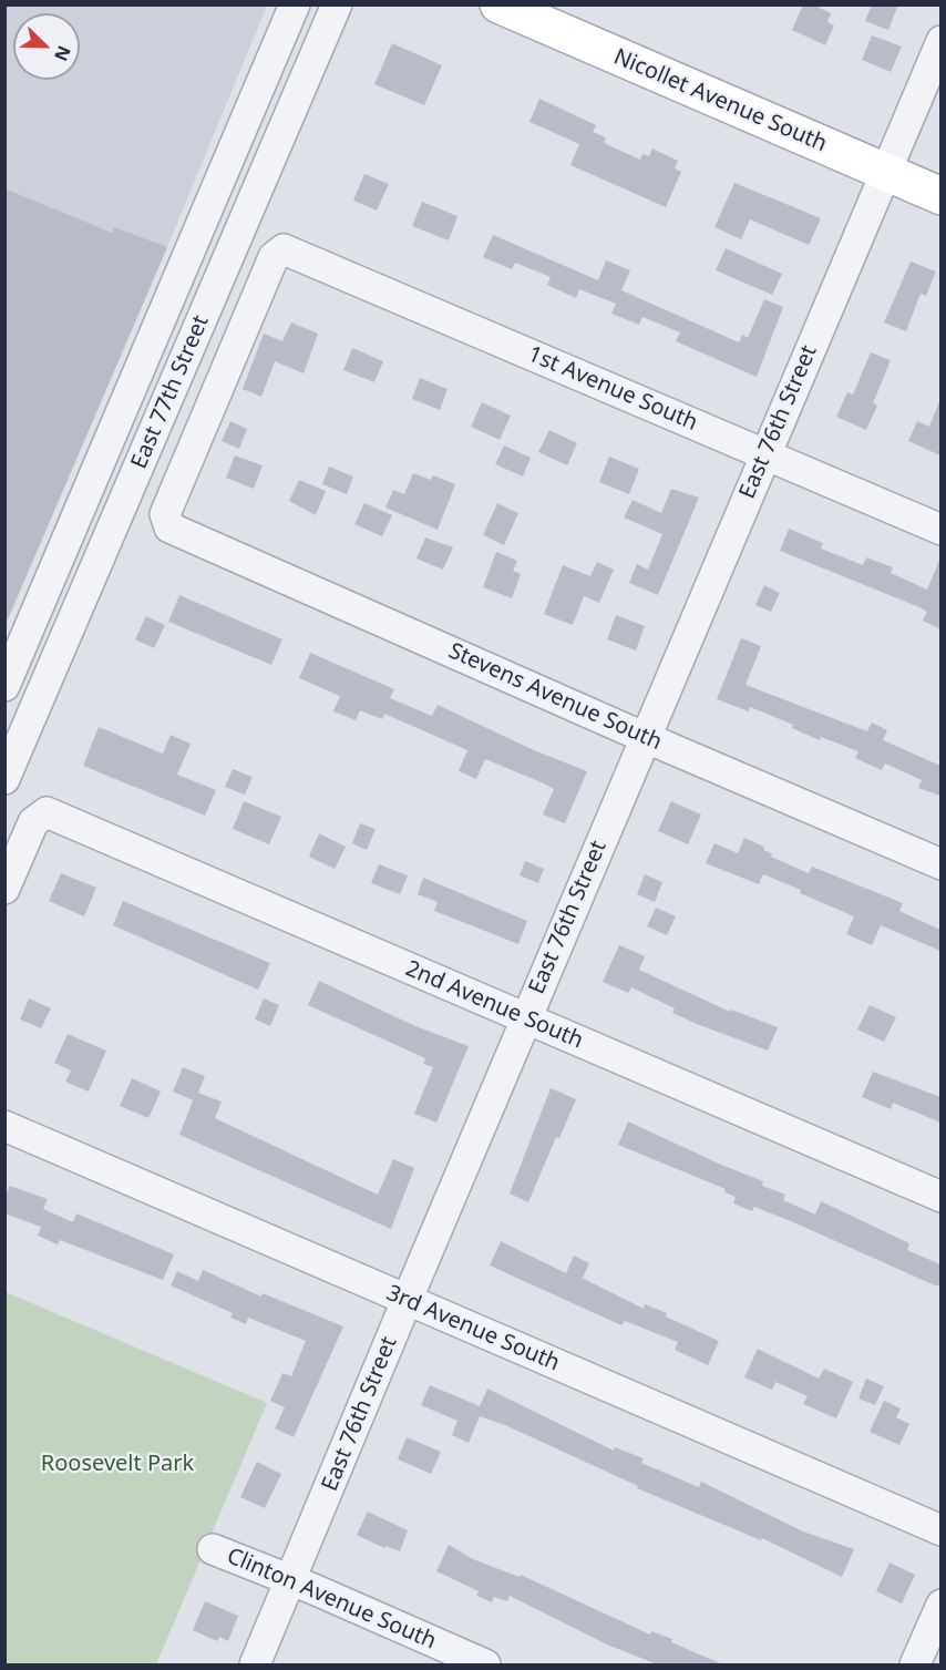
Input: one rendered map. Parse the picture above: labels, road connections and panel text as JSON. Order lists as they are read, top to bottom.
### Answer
{
  "streets": {
    "main road": ["Nicollet Avenue South"],
    "street": [
      "1st Avenue South",
      "East 77th Street",
      "East 76th Street",
      "Stevens Avenue South",
      "2nd Avenue South",
      "3rd Avenue South",
      "Clinton Avenue South"
    ]
  },
  "crossings": [
    ["Nicollet Avenue South", "East 76th Street"],
    ["1st Avenue South", "East 76th Street"],
    ["1st Avenue South", "Stevens Avenue South"],
    ["East 76th Street", "Stevens Avenue South"],
    ["East 76th Street", "2nd Avenue South"],
    ["East 76th Street", "3rd Avenue South"],
    ["East 76th Street", "Clinton Avenue South"]
  ],
  "parks": ["Roosevelt Park"],
  "north": "bottom right"
}
